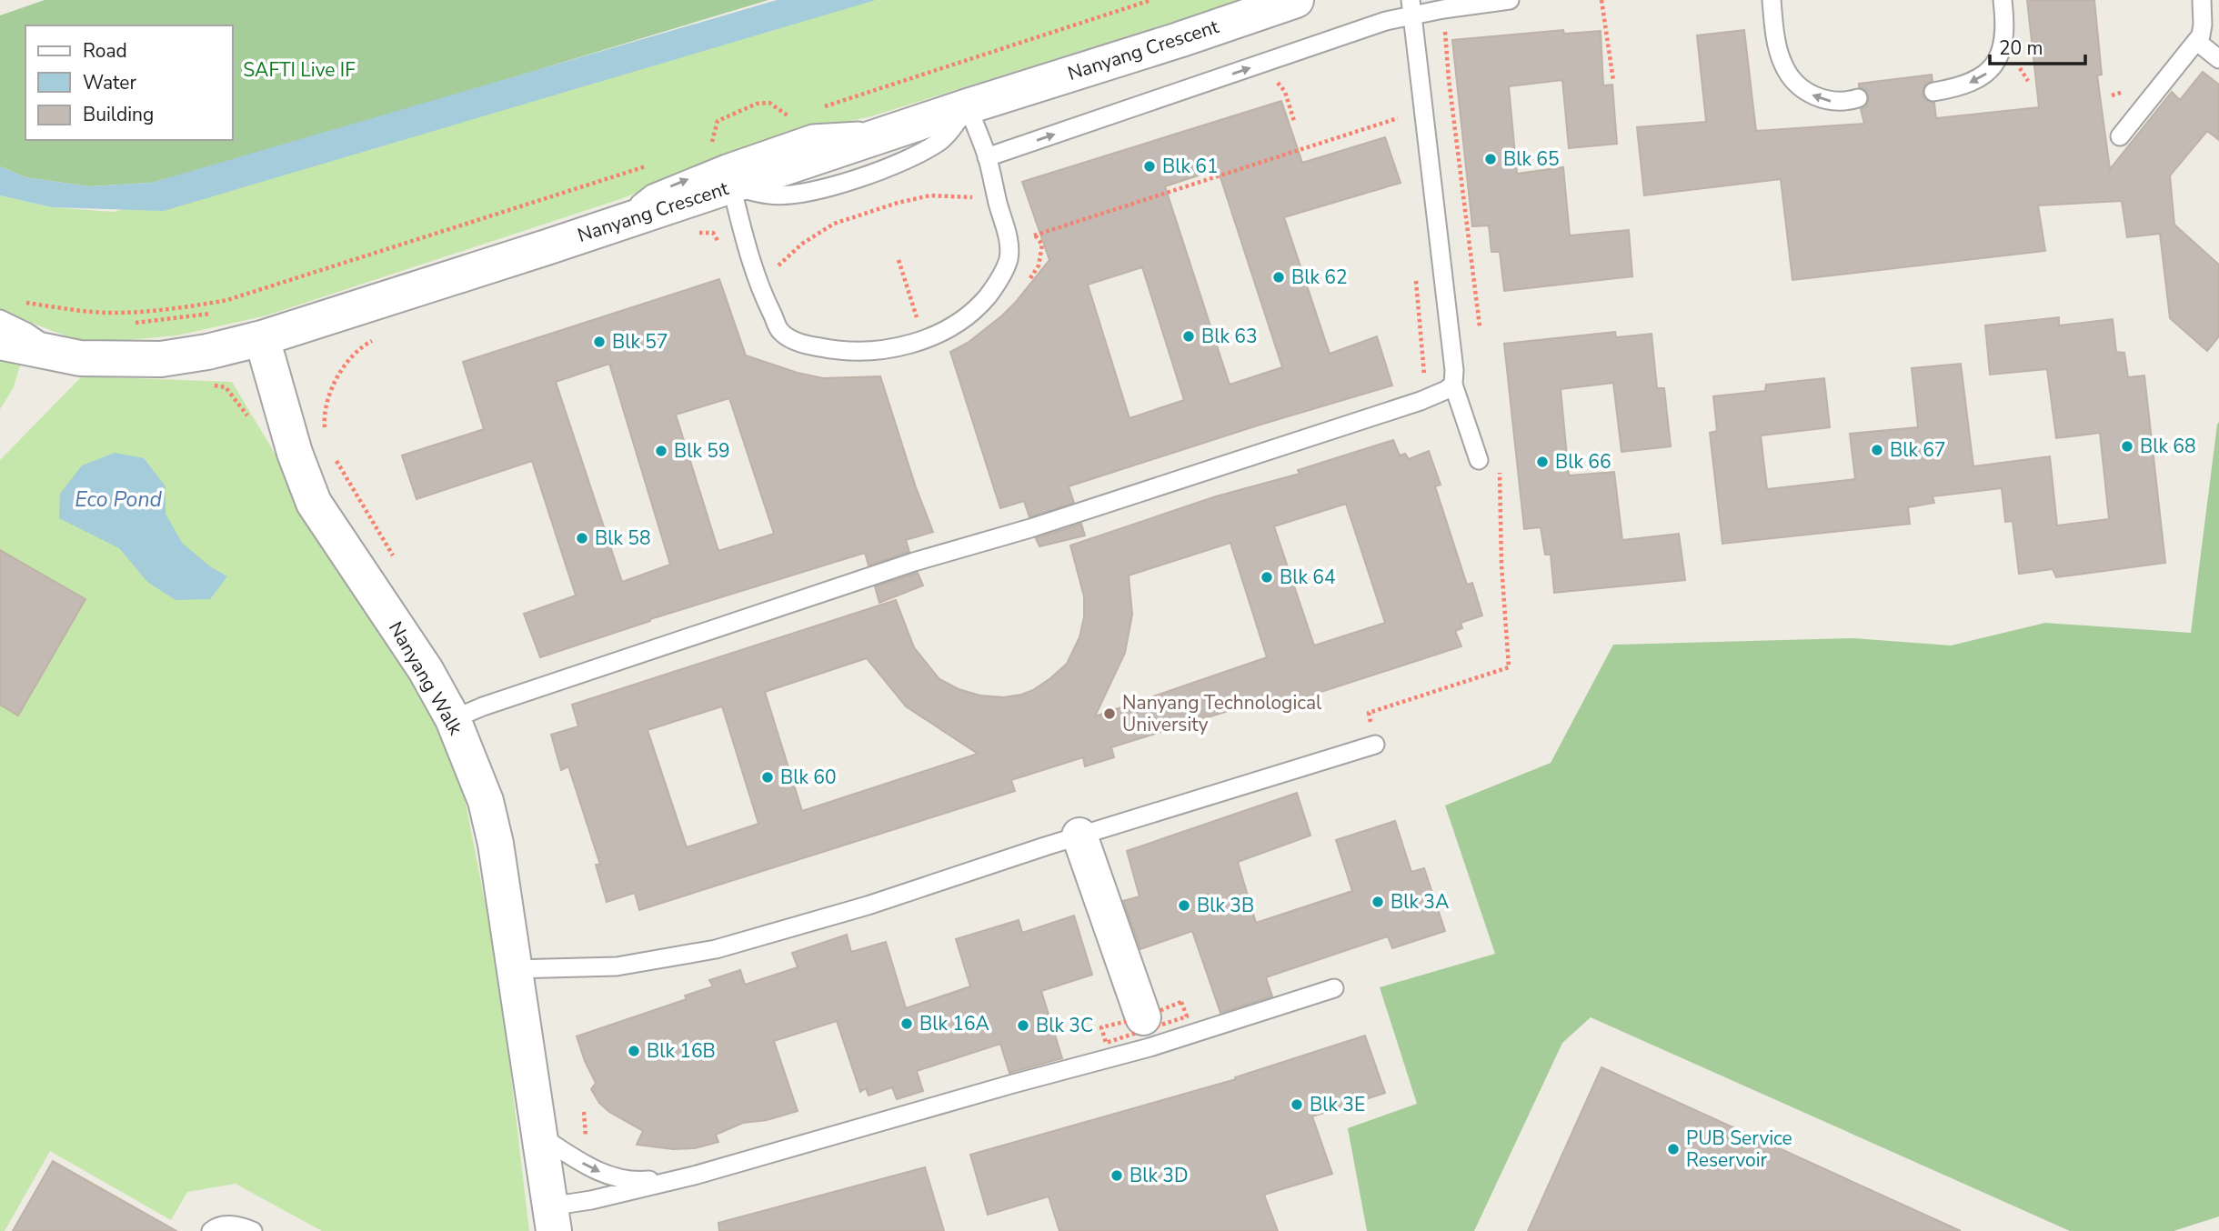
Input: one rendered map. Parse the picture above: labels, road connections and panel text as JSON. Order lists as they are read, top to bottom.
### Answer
{
  "streets": {
    "street": ["Nanyang Crescent", "Nanyang Walk"]
  },
  "crossings": [
    ["Nanyang Crescent", "Nanyang Walk"]
  ],
  "water": ["Eco Pond"],
  "parks": ["SAFTI Live IF"],
  "places": [
    "Blk 65",
    "Blk 61",
    "Blk 62",
    "Blk 63",
    "Blk 57",
    "Blk 68",
    "Blk 67",
    "Blk 59",
    "Blk 66",
    "Blk 58",
    "Blk 64",
    "Nanyang Technological University",
    "Blk 60",
    "Blk 3A",
    "Blk 3B",
    "Blk 16A",
    "Blk 3C",
    "Blk 16B",
    "Blk 3E",
    "PUB Service Reservoir",
    "Blk 3D"
  ],
  "legend": ["Road", "Water", "Building"],
  "scale_bar": "20 m"
}
